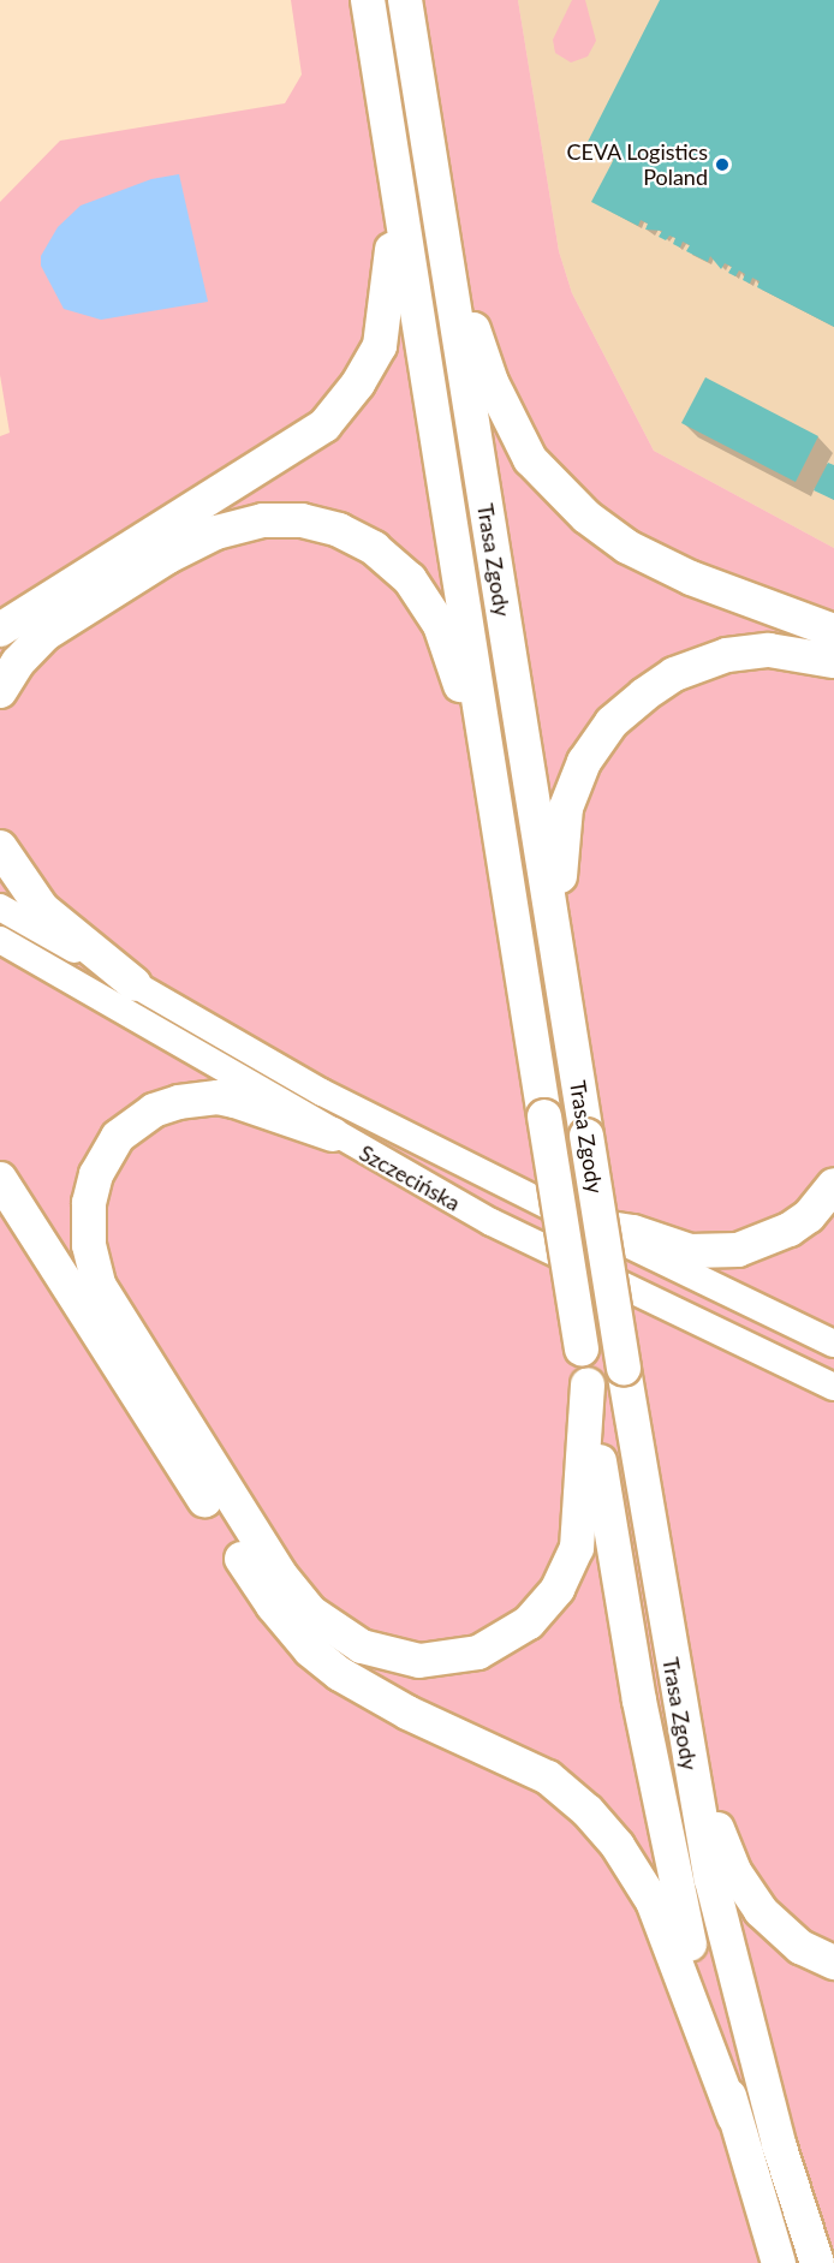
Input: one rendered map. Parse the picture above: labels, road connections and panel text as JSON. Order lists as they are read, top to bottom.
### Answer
{
  "streets": {
    "highway": ["Trasa Zgody"],
    "main road": ["Szczecińska"]
  },
  "places": ["CEVA Logistics Poland"]
}
